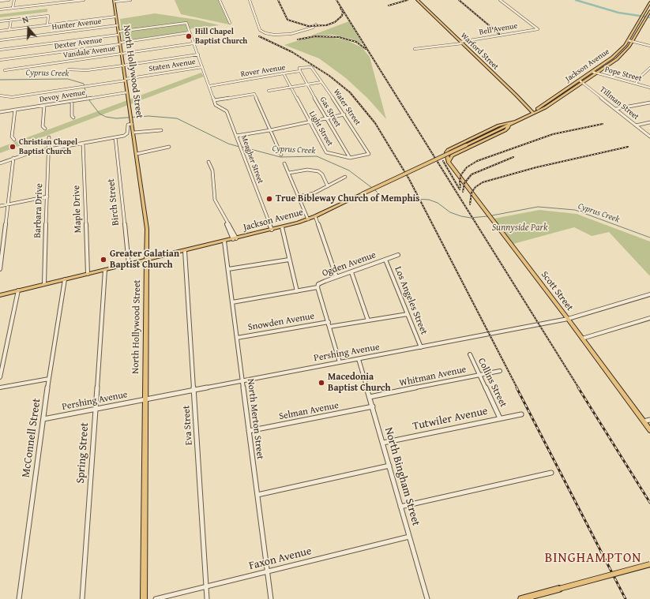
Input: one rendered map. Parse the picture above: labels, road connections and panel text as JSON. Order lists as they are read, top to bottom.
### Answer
{
  "streets": {
    "main road": [
      "Warford Street",
      "Jackson Avenue",
      "North Hollywood Street",
      "Scott Street"
    ],
    "street": [
      "Hunter Avenue",
      "Bell Avenue",
      "Dexter Avenue",
      "Vandale Avenue",
      "Staten Avenue",
      "Rover Avenue",
      "Pope Street",
      "Devoy Avenue",
      "Tillman Street",
      "Water Street",
      "Gas Street",
      "Light Street",
      "Meagher Street",
      "Birch Street",
      "Maple Drive",
      "Barbara Drive",
      "Ogden Avenue",
      "Los Angeles Street",
      "Snowden Avenue",
      "Pershing Avenue",
      "Whitman Avenue",
      "Collins Street",
      "Selman Avenue",
      "North Merton Street",
      "Tutwiler Avenue",
      "Eva Street",
      "McConnell Street",
      "Spring Street",
      "North Bingham Street",
      "Faxon Avenue"
    ]
  },
  "crossings": [
    ["Hunter Avenue", "North Hollywood Street"],
    ["Bell Avenue", "Warford Street"],
    ["Dexter Avenue", "North Hollywood Street"],
    ["Warford Street", "Jackson Avenue"],
    ["Vandale Avenue", "North Hollywood Street"],
    ["Staten Avenue", "North Hollywood Street"],
    ["Jackson Avenue", "North Hollywood Street"],
    ["Jackson Avenue", "Pope Street"],
    ["Jackson Avenue", "Tillman Street"],
    ["Jackson Avenue", "Meagher Street"],
    ["Jackson Avenue", "Birch Street"],
    ["Jackson Avenue", "Maple Drive"],
    ["Jackson Avenue", "Barbara Drive"],
    ["Jackson Avenue", "North Merton Street"],
    ["Jackson Avenue", "Eva Street"],
    ["Jackson Avenue", "McConnell Street"],
    ["Jackson Avenue", "Spring Street"],
    ["Rover Avenue", "Water Street"],
    ["Rover Avenue", "Gas Street"],
    ["Rover Avenue", "Light Street"],
    ["North Hollywood Street", "Devoy Avenue"],
    ["North Hollywood Street", "Pershing Avenue"],
    ["Water Street", "Light Street"],
    ["Gas Street", "Light Street"],
    ["Ogden Avenue", "Los Angeles Street"],
    ["Ogden Avenue", "North Merton Street"],
    ["Scott Street", "Pershing Avenue"],
    ["Los Angeles Street", "Pershing Avenue"],
    ["Snowden Avenue", "North Merton Street"],
    ["Pershing Avenue", "North Merton Street"],
    ["Pershing Avenue", "Eva Street"],
    ["Pershing Avenue", "McConnell Street"],
    ["Pershing Avenue", "Spring Street"],
    ["Pershing Avenue", "North Bingham Street"],
    ["Whitman Avenue", "Collins Street"],
    ["Whitman Avenue", "North Bingham Street"],
    ["Collins Street", "Tutwiler Avenue"],
    ["Selman Avenue", "North Merton Street"],
    ["Selman Avenue", "North Bingham Street"],
    ["North Merton Street", "Faxon Avenue"],
    ["Tutwiler Avenue", "North Bingham Street"],
    ["Eva Street", "Faxon Avenue"],
    ["North Bingham Street", "Faxon Avenue"]
  ],
  "districts": ["BINGHAMPTON"],
  "water": ["Cyprus Creek"],
  "parks": ["Sunnyside Park"],
  "places": [
    "Hill Chapel Baptist Church",
    "Christian Chapel Baptist Church",
    "True Bibleway Church of Memphis",
    "Greater Galatian Baptist Church",
    "Macedonia Baptist Church"
  ],
  "north": "top"
}
